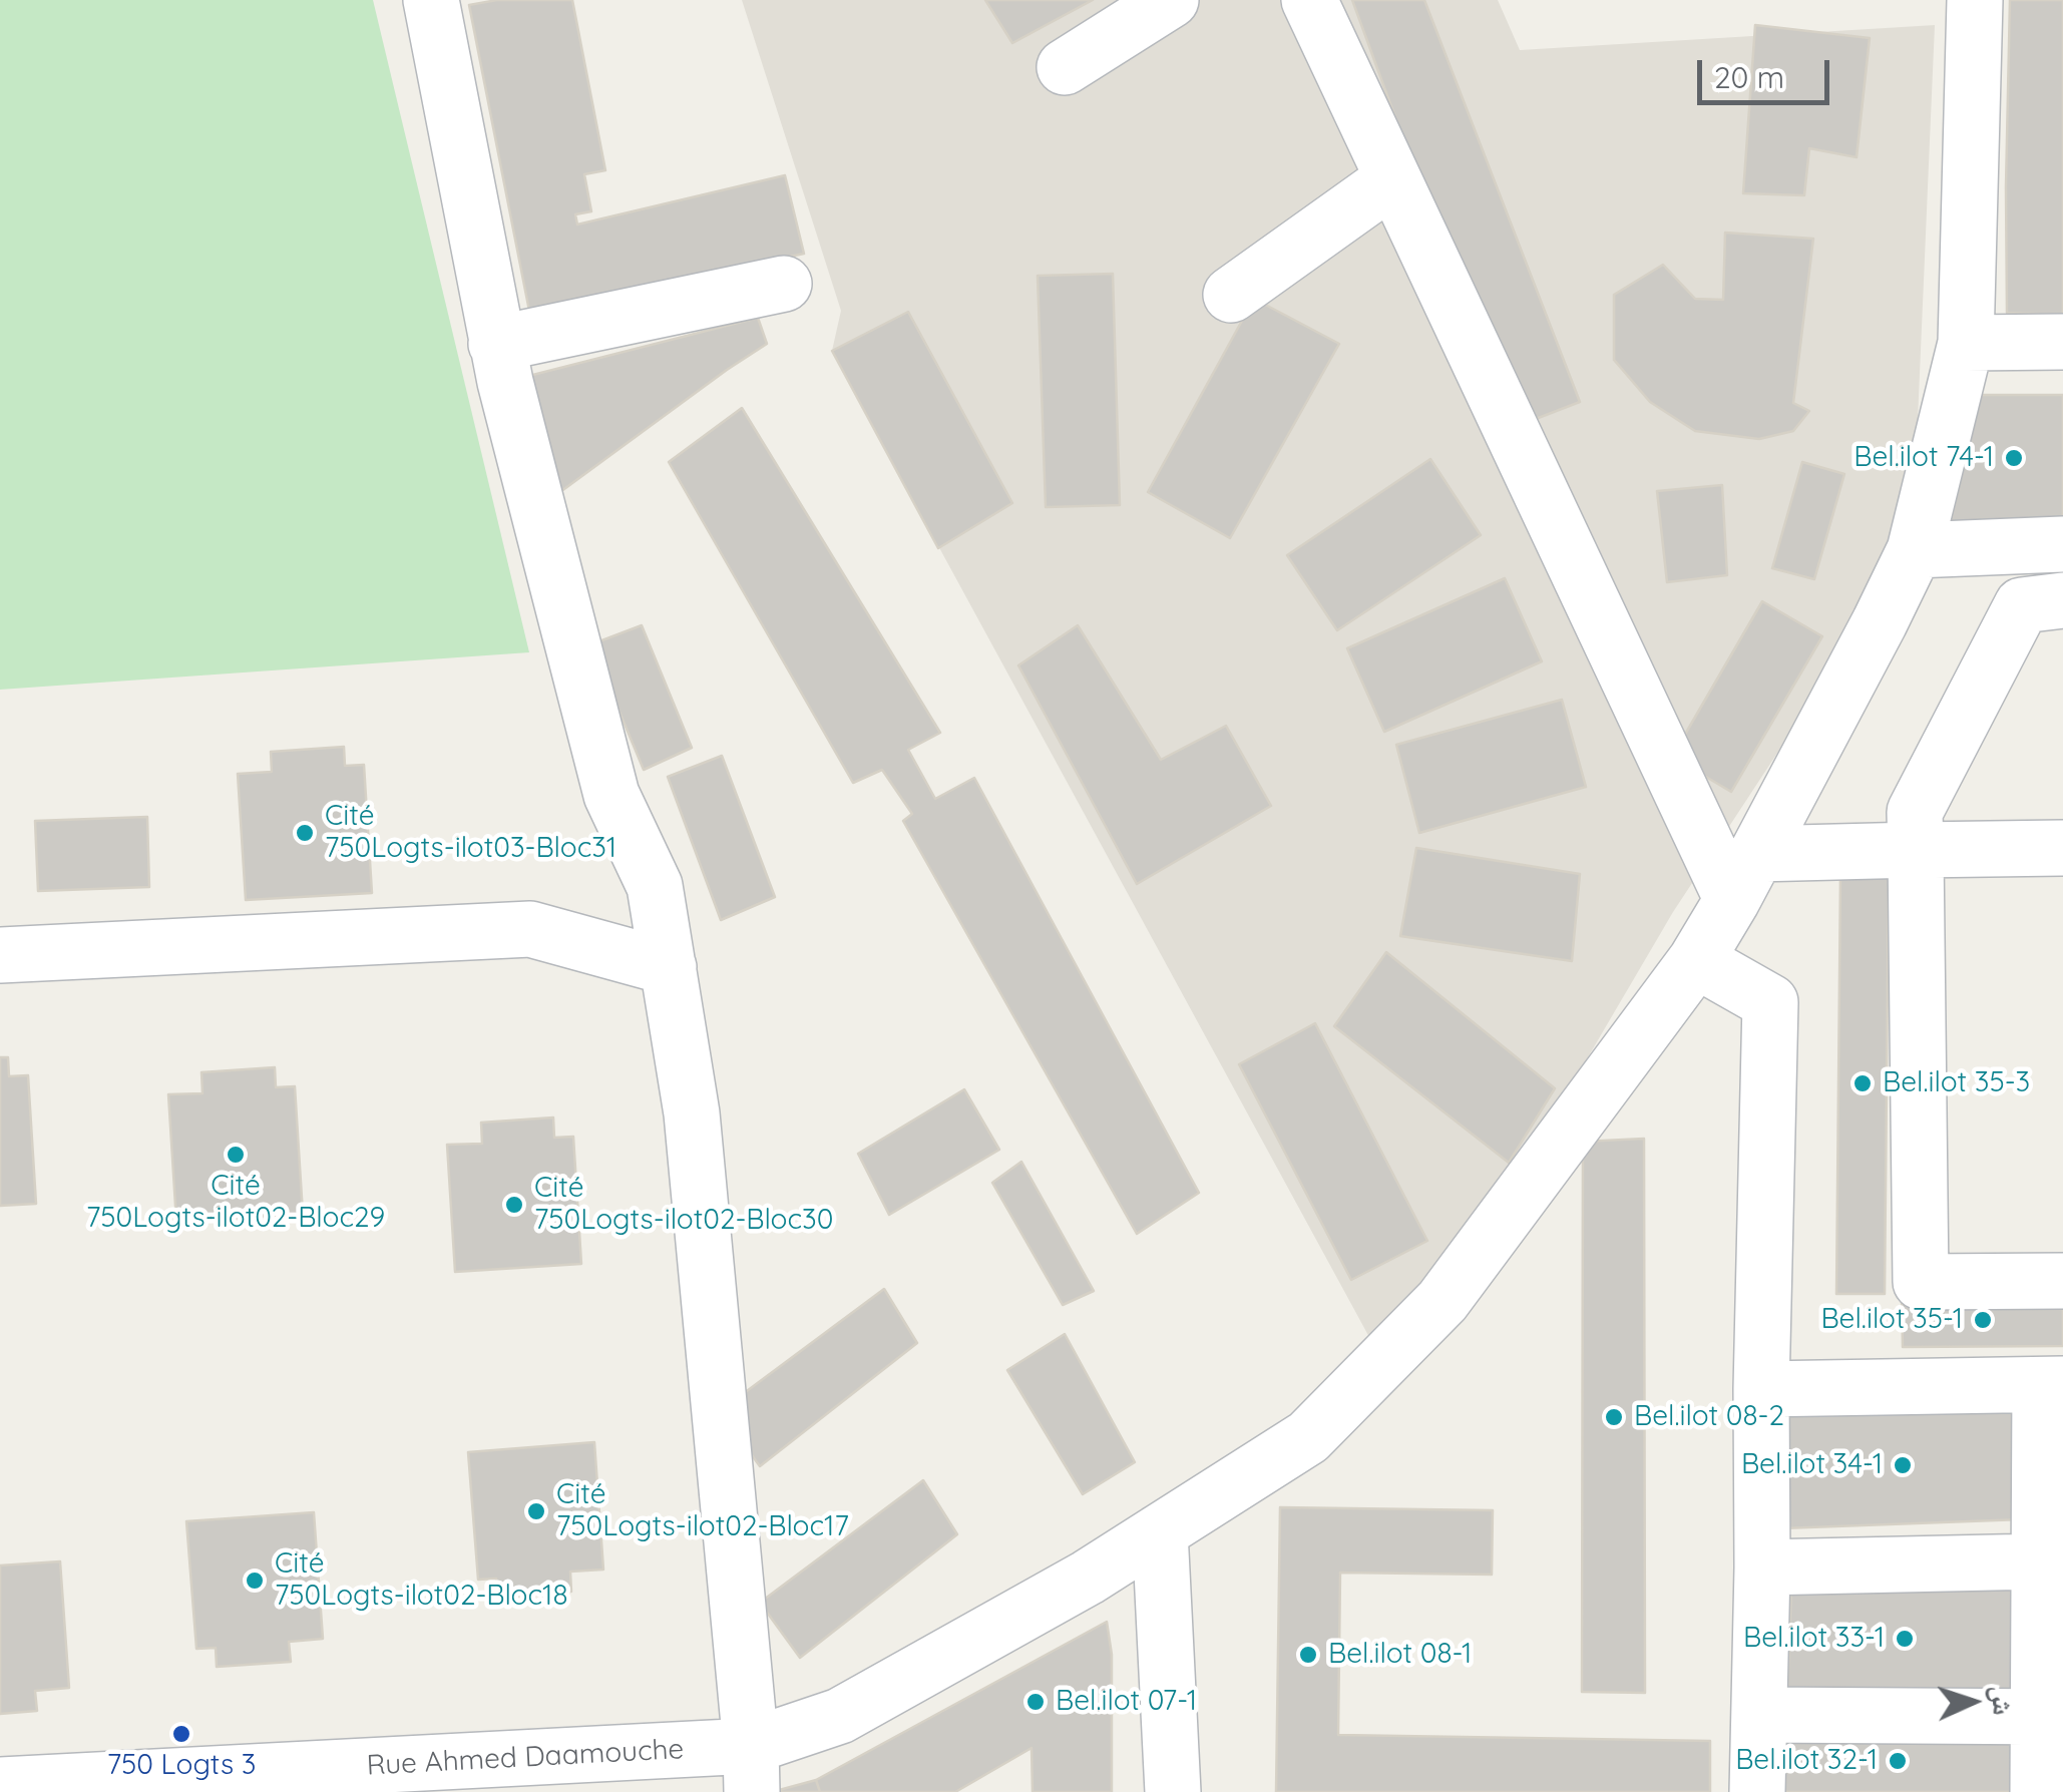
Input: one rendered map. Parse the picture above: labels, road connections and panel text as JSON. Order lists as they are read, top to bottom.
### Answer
{
  "streets": {
    "street": ["Rue Ahmed Daamouche"]
  },
  "places": [
    "Bel.ilot 74-1",
    "Cité 750Logts-ilot03-Bloc31",
    "Bel.ilot 35-3",
    "Cité 750Logts-ilot02-Bloc29",
    "Cité 750Logts-ilot02-Bloc30",
    "Bel.ilot 35-1",
    "Bel.ilot 08-2",
    "Bel.ilot 34-1",
    "Cité 750Logts-ilot02-Bloc17",
    "Cité 750Logts-ilot02-Bloc18",
    "Bel.ilot 33-1",
    "Bel.ilot 08-1",
    "Bel.ilot 07-1",
    "750 Logts 3",
    "Bel.ilot 32-1"
  ],
  "scale_bar": "20 m",
  "north": "right"
}
